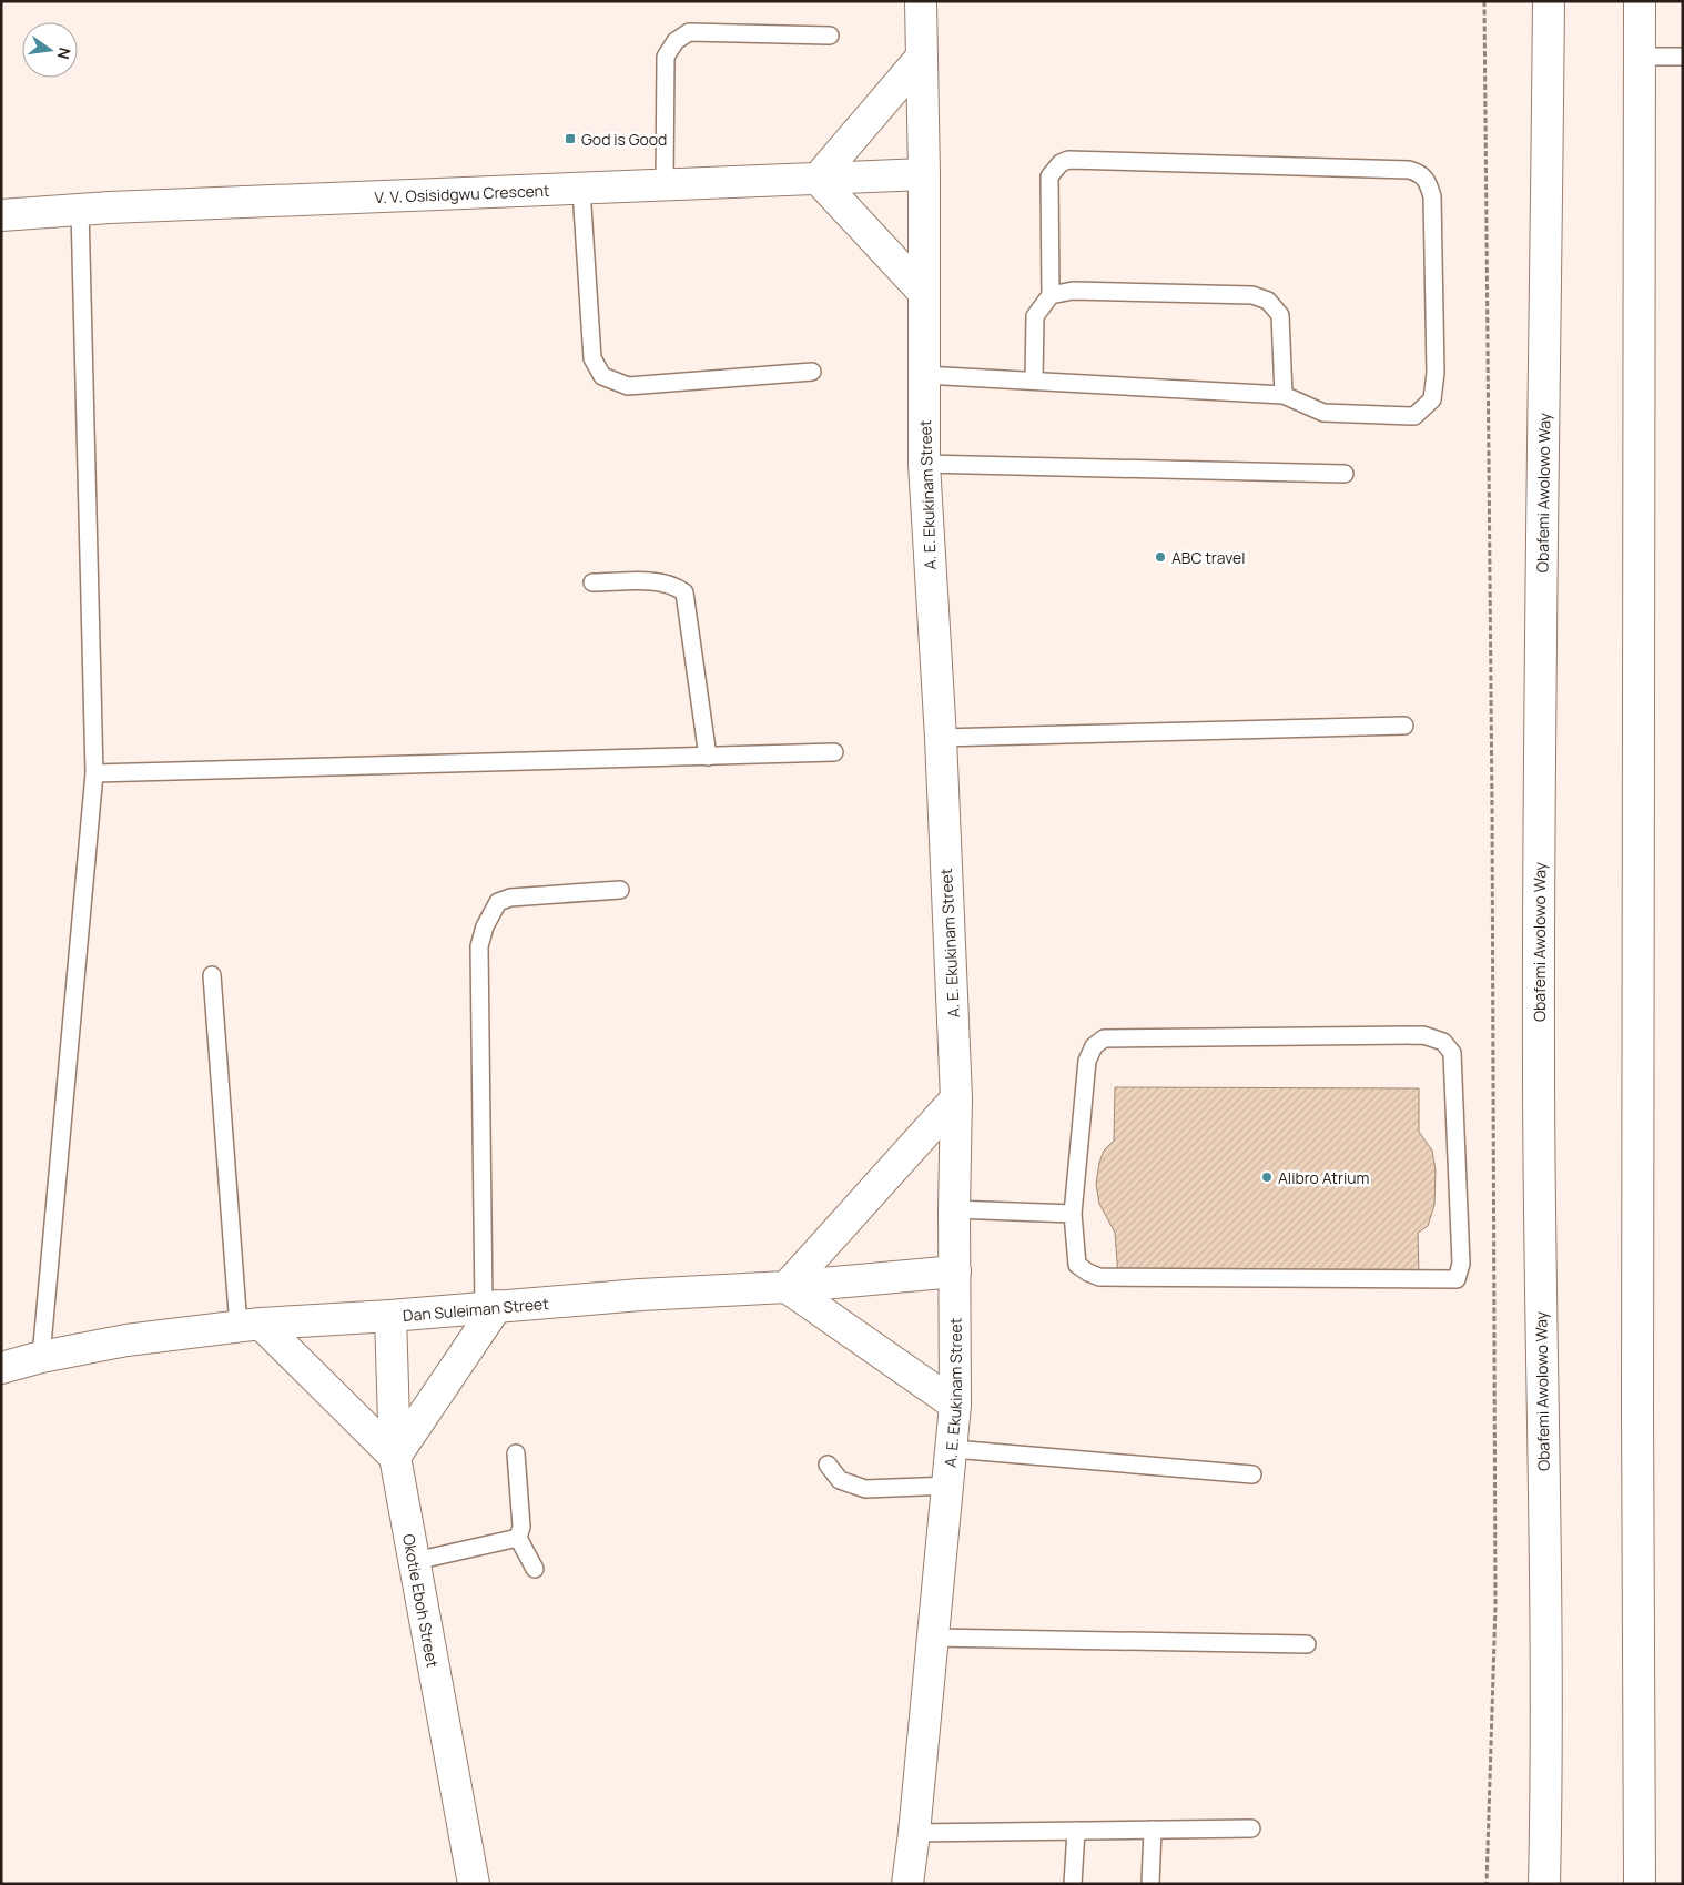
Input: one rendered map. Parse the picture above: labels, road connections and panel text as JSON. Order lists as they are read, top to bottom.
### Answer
{
  "streets": {
    "street": [
      "V. V. Osisidgwu Crescent",
      "Obafemi Awolowo Way",
      "A. E. Ekukinam Street",
      "Dan Suleiman Street",
      "Okotie Eboh Street"
    ]
  },
  "crossings": [
    ["V. V. Osisidgwu Crescent", "A. E. Ekukinam Street"],
    ["A. E. Ekukinam Street", "Dan Suleiman Street"],
    ["Dan Suleiman Street", "Okotie Eboh Street"]
  ],
  "places": {
    "transit": ["God is Good"],
    "other": ["ABC travel", "Alibro Atrium"]
  },
  "north": "right"
}
